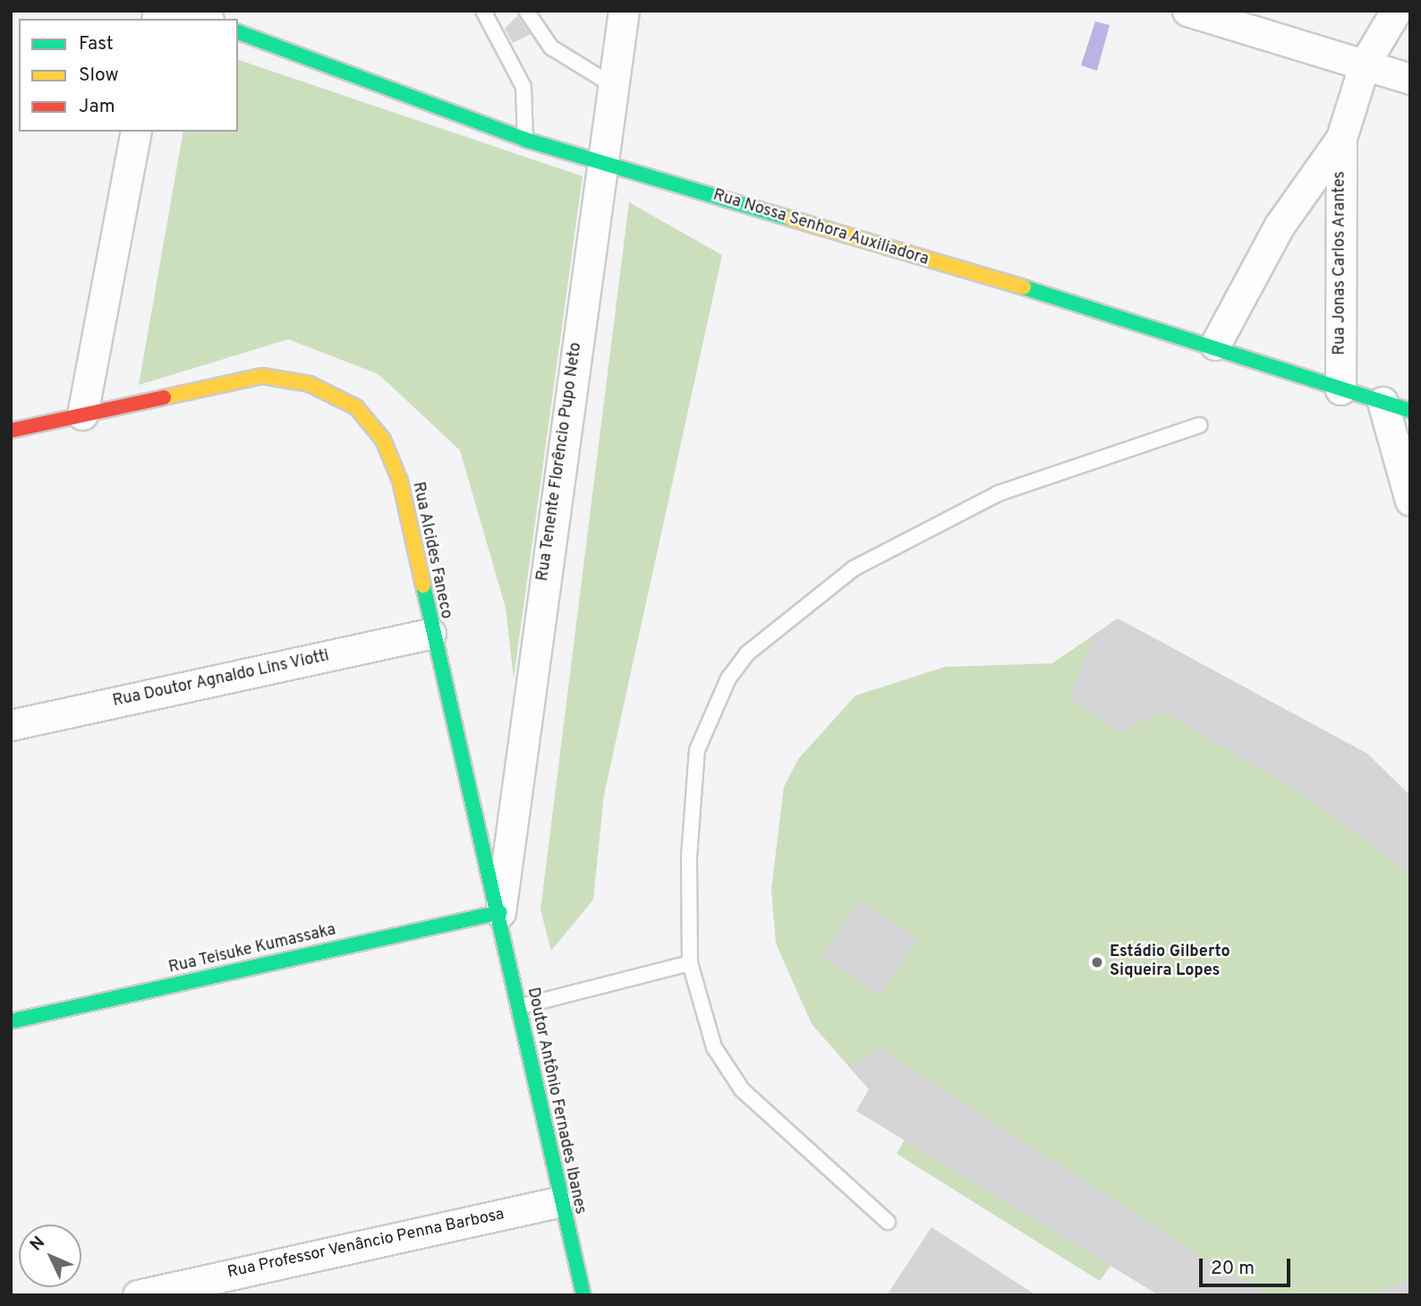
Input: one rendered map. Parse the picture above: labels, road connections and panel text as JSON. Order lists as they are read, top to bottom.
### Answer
{
  "streets": {
    "street": [
      "Rua Nossa Senhora Auxiliadora",
      "Rua Jonas Carlos Arantes",
      "Rua Tenente Florêncio Pupo Neto",
      "Rua Alcides Faneco",
      "Rua Doutor Agnaldo Lins Viotti",
      "Rua Teisuke Kumassaka",
      "Doutor Antônio Fernades Ibanes",
      "Rua Professor Venâncio Penna Barbosa"
    ]
  },
  "crossings": [
    ["Rua Nossa Senhora Auxiliadora", "Rua Jonas Carlos Arantes"],
    ["Rua Nossa Senhora Auxiliadora", "Rua Tenente Florêncio Pupo Neto"],
    ["Rua Tenente Florêncio Pupo Neto", "Rua Alcides Faneco"],
    ["Rua Tenente Florêncio Pupo Neto", "Rua Teisuke Kumassaka"],
    ["Rua Tenente Florêncio Pupo Neto", "Doutor Antônio Fernades Ibanes"],
    ["Rua Alcides Faneco", "Rua Doutor Agnaldo Lins Viotti"],
    ["Rua Alcides Faneco", "Rua Teisuke Kumassaka"],
    ["Rua Alcides Faneco", "Doutor Antônio Fernades Ibanes"],
    ["Rua Teisuke Kumassaka", "Doutor Antônio Fernades Ibanes"],
    ["Doutor Antônio Fernades Ibanes", "Rua Professor Venâncio Penna Barbosa"]
  ],
  "places": ["Estádio Gilberto Siqueira Lopes"],
  "legend": ["Fast", "Slow", "Jam"],
  "scale_bar": "20 m",
  "north": "top left"
}
